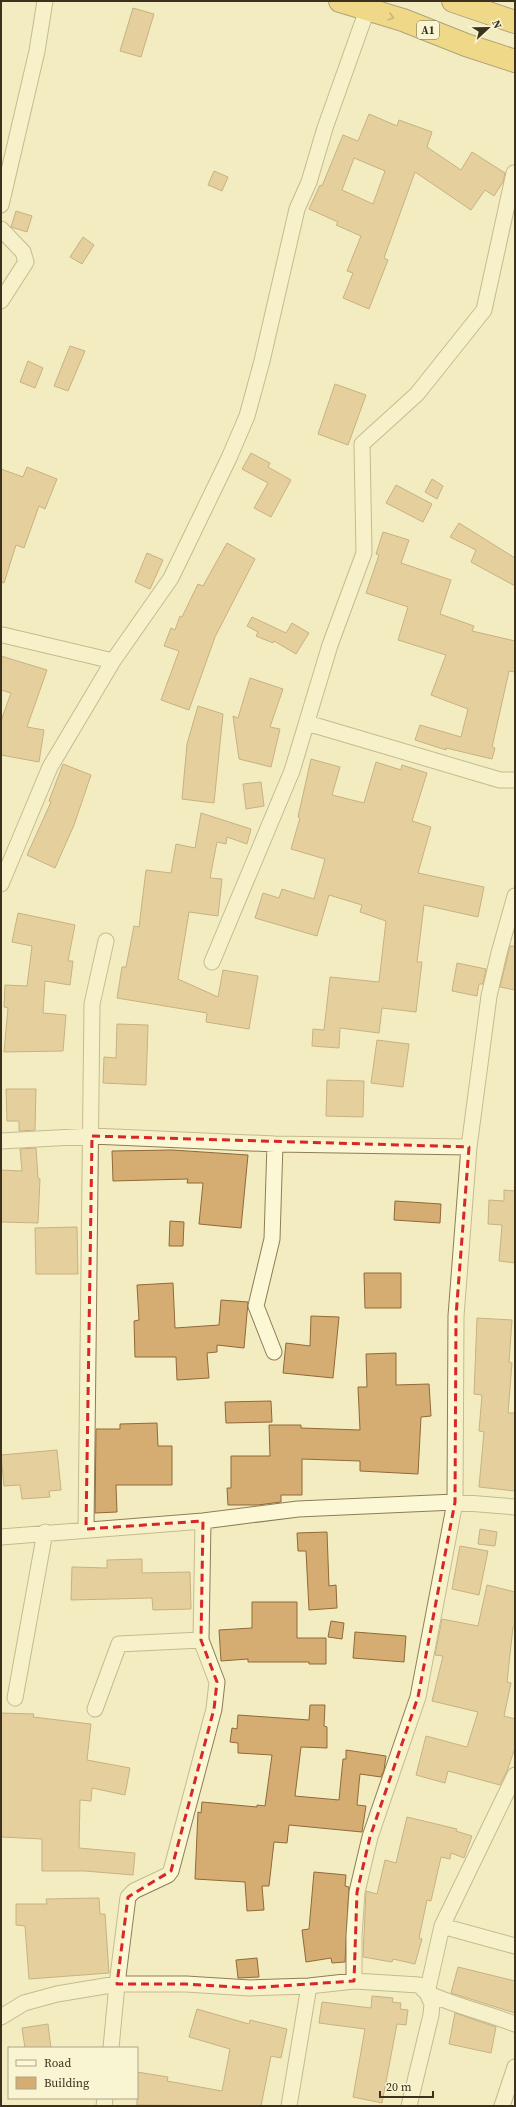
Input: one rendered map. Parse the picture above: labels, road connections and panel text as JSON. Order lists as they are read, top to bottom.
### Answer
{
  "streets": {
    "highway": ["A1"]
  },
  "legend": ["Road", "Building"],
  "scale_bar": "20 m",
  "north": "right"
}
